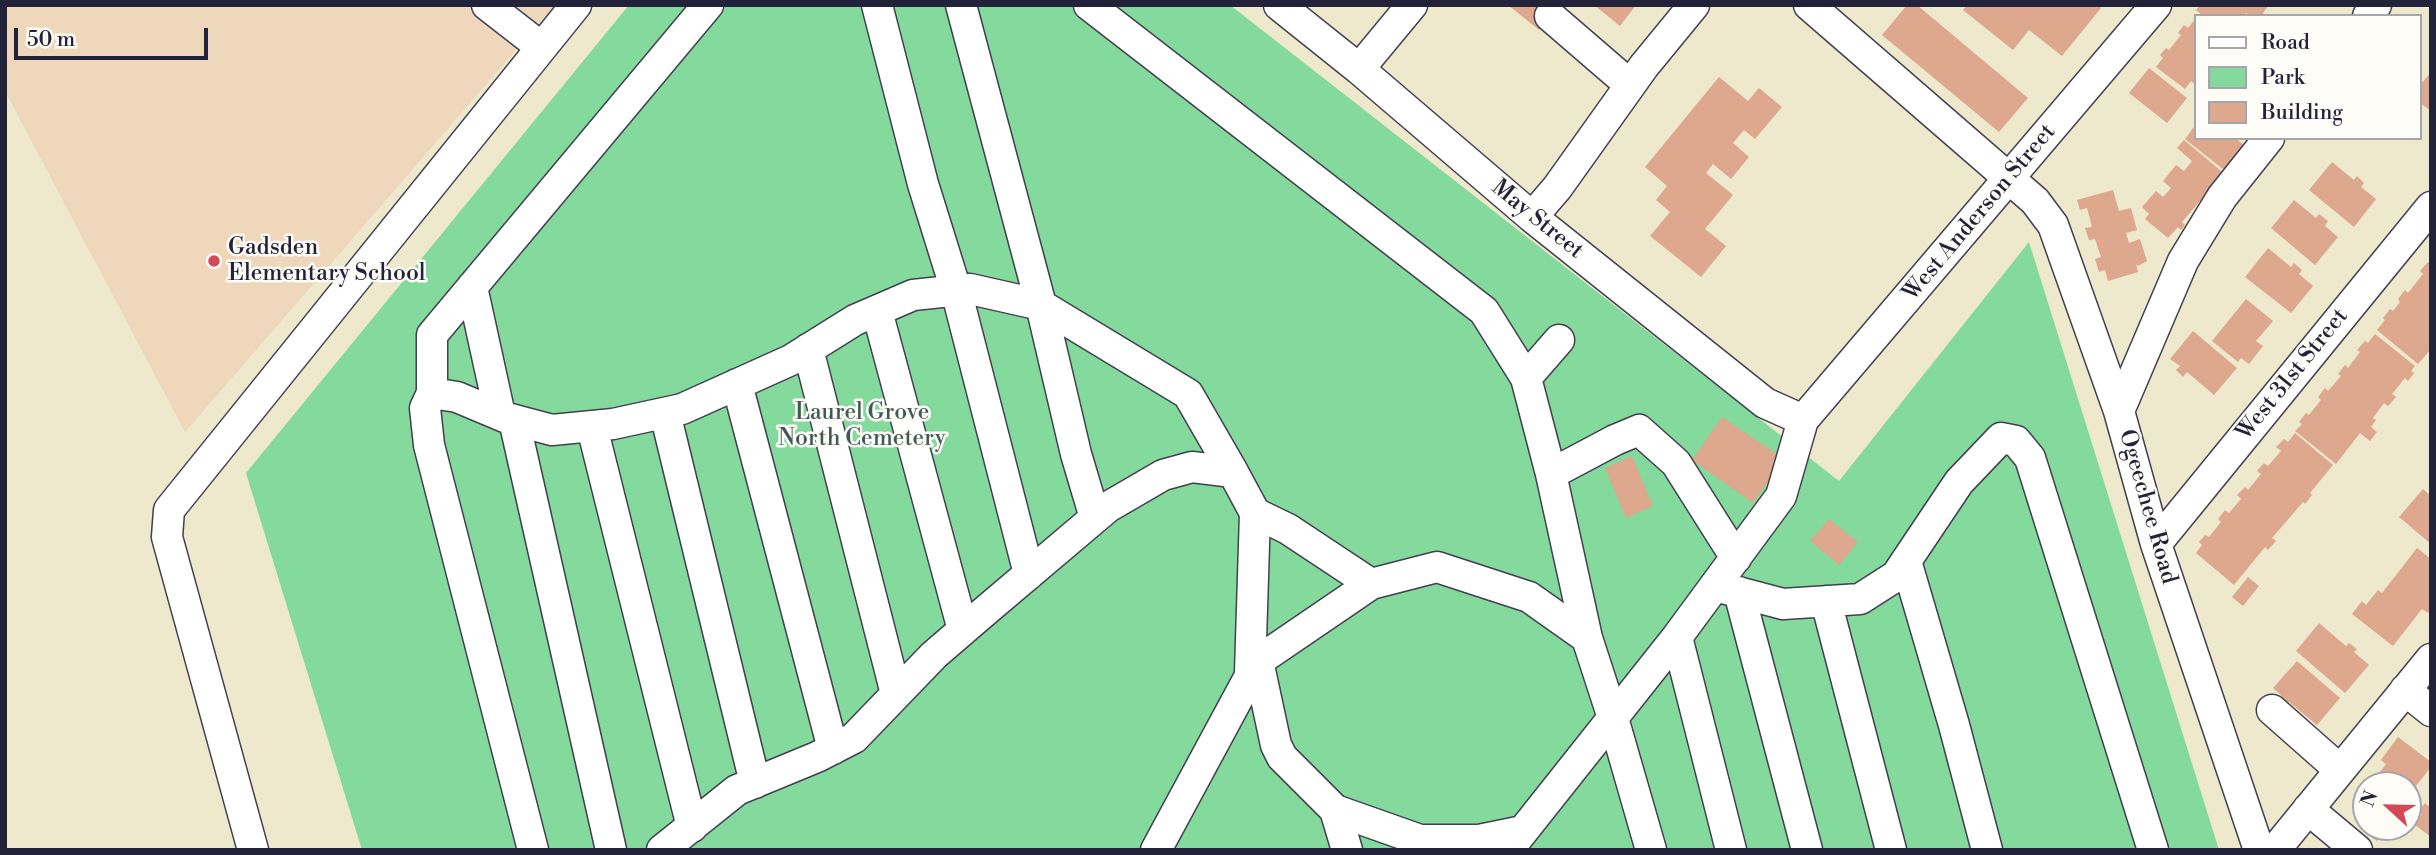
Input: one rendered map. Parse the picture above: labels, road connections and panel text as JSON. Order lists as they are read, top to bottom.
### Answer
{
  "streets": {
    "street": [
      "West Anderson Street",
      "May Street",
      "West 31st Street",
      "Ogeechee Road"
    ]
  },
  "crossings": [
    ["West Anderson Street", "May Street"],
    ["West Anderson Street", "Ogeechee Road"],
    ["West 31st Street", "Ogeechee Road"]
  ],
  "parks": ["Laurel Grove North Cemetery"],
  "places": ["Gadsden Elementary School"],
  "legend": ["Road", "Park", "Building"],
  "scale_bar": "50 m",
  "north": "left"
}
